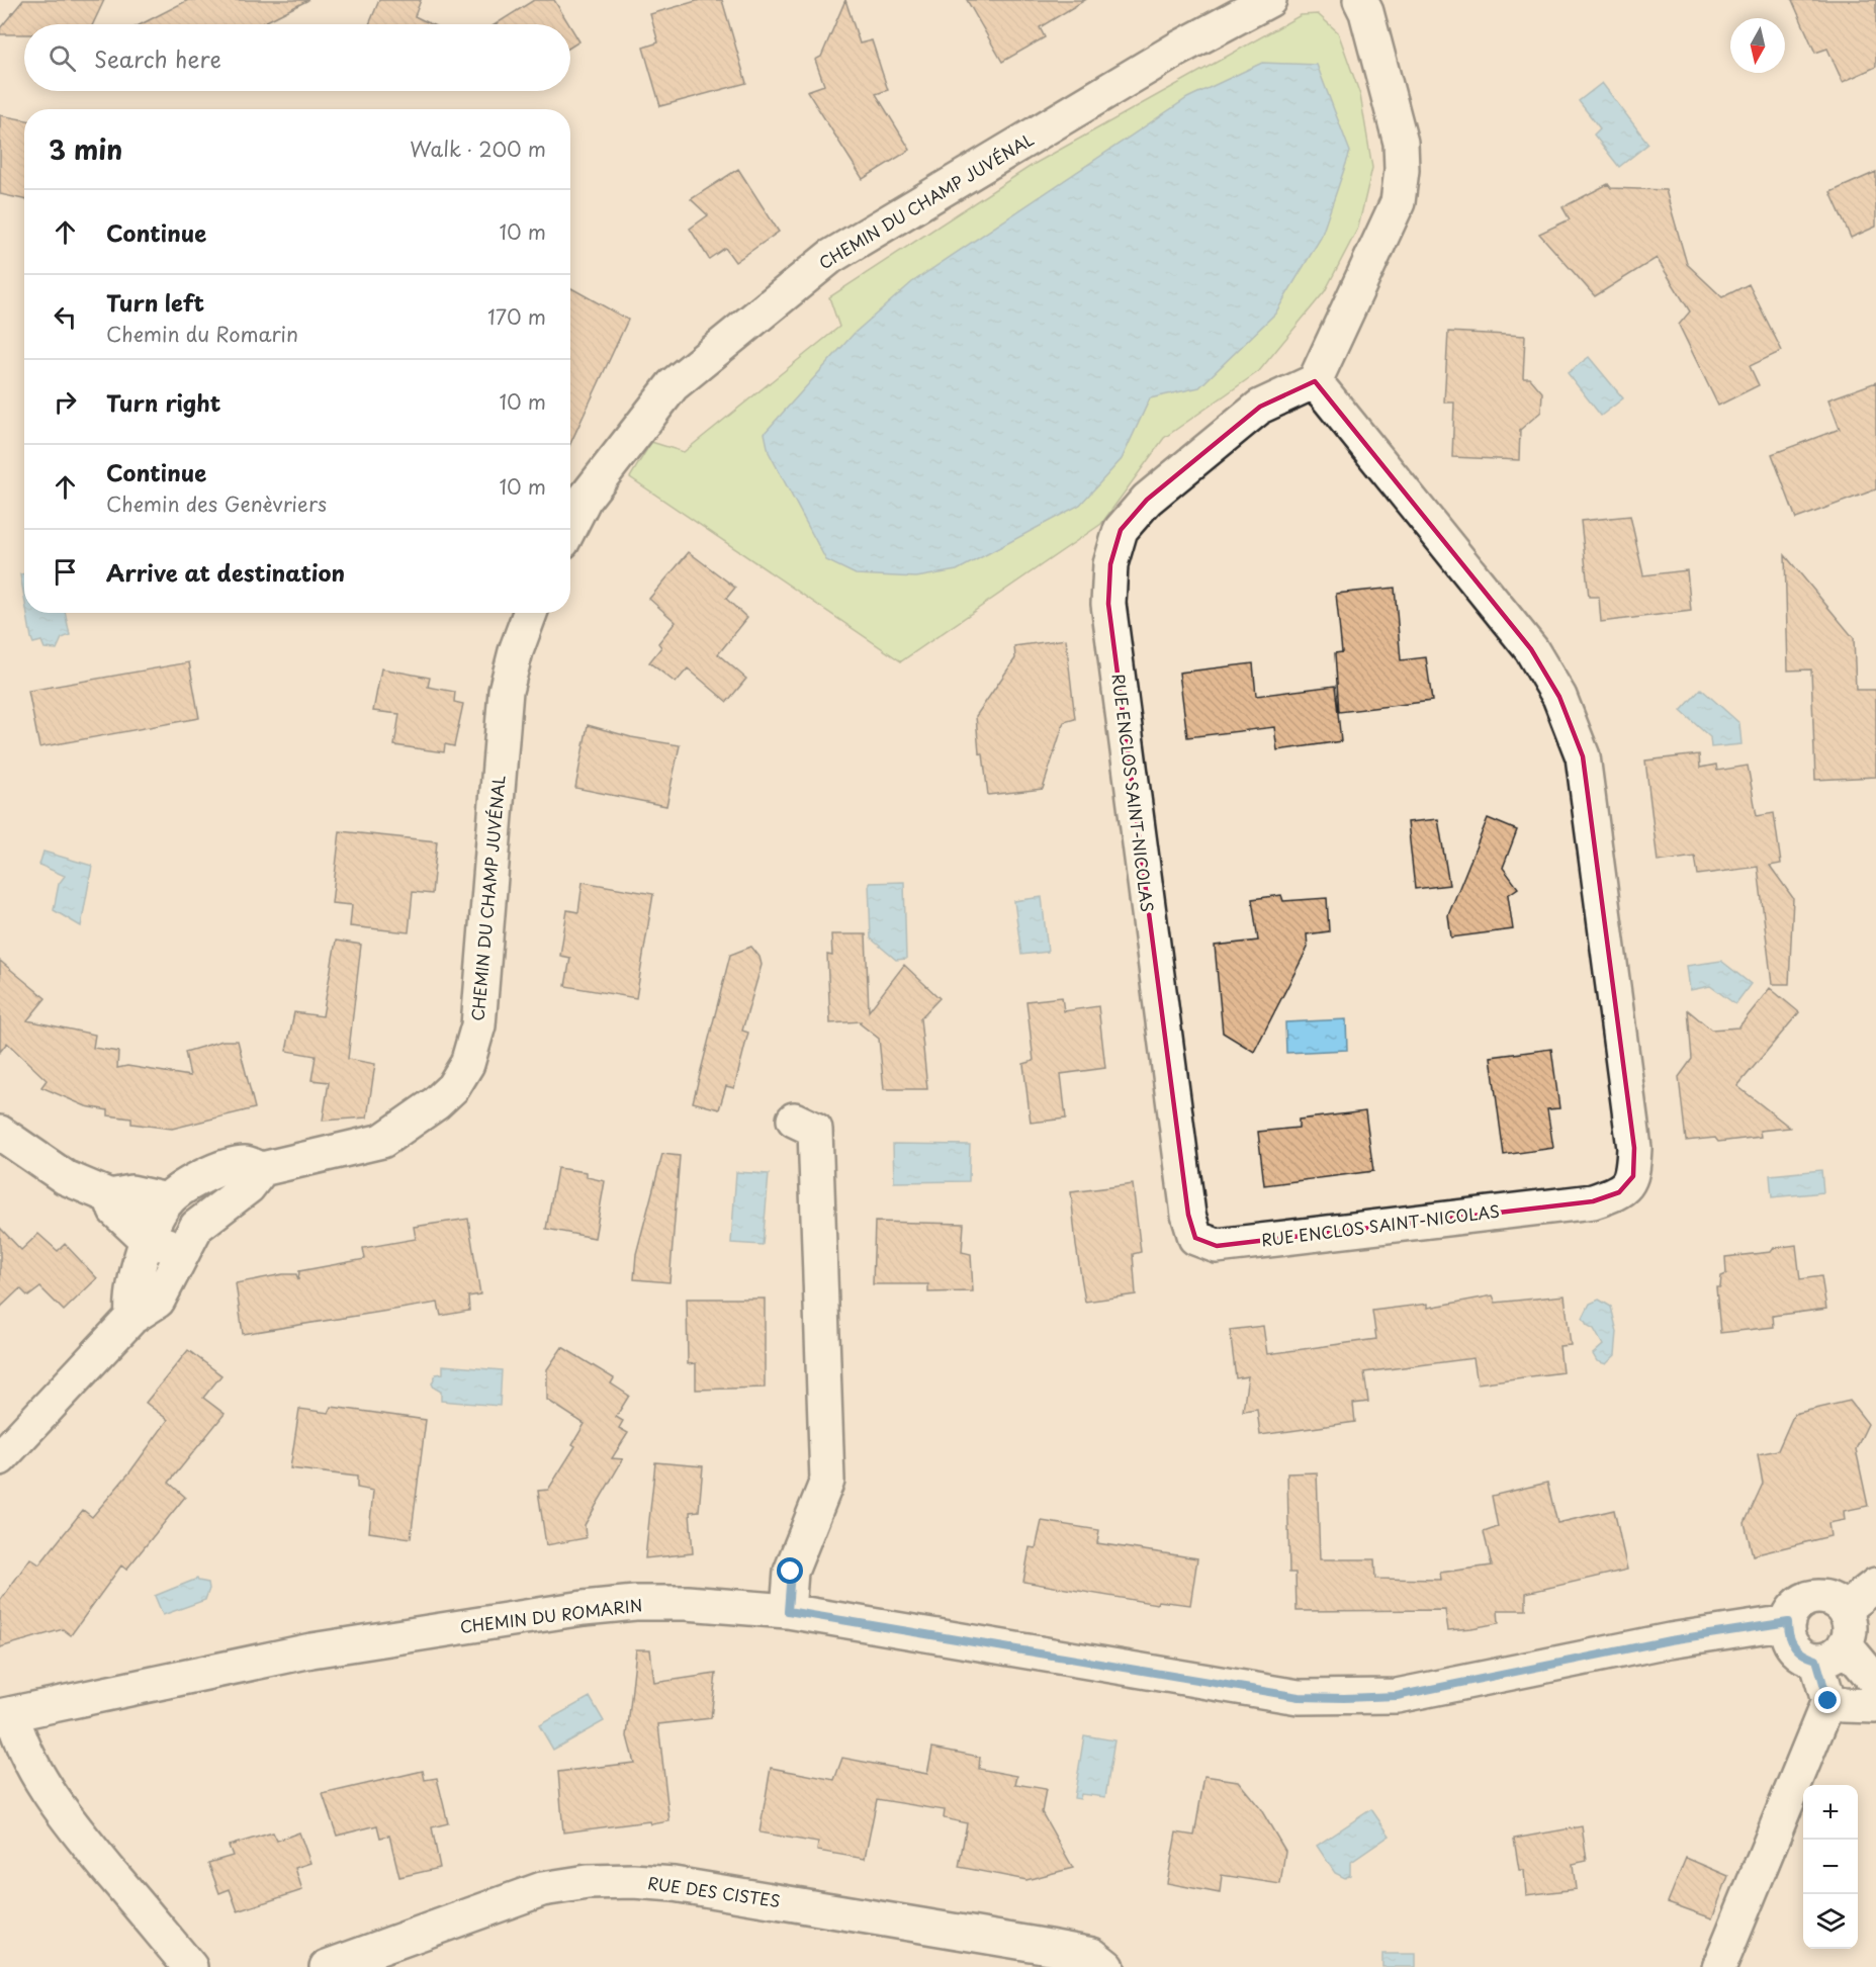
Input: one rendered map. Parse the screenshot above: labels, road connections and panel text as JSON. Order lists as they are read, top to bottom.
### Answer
{
  "streets": {
    "street": [
      "CHEMIN DU CHAMP JUVÉNAL",
      "RUE ENCLOS SAINT-NICOLAS",
      "CHEMIN DU ROMARIN",
      "RUE DES CISTES"
    ]
  },
  "north": "bottom",
  "page": {
    "search": "Search here",
    "heading": ["3 min", "Walk · 200 m"],
    "list": [
      ["Continue", "10 m"],
      ["Turn left", "Chemin du Romarin", "170 m"],
      ["Turn right", "10 m"],
      ["Continue", "Chemin des Genèvriers", "10 m"],
      "Arrive at destination"
    ],
    "map_buttons": ["+", "−"]
  }
}
